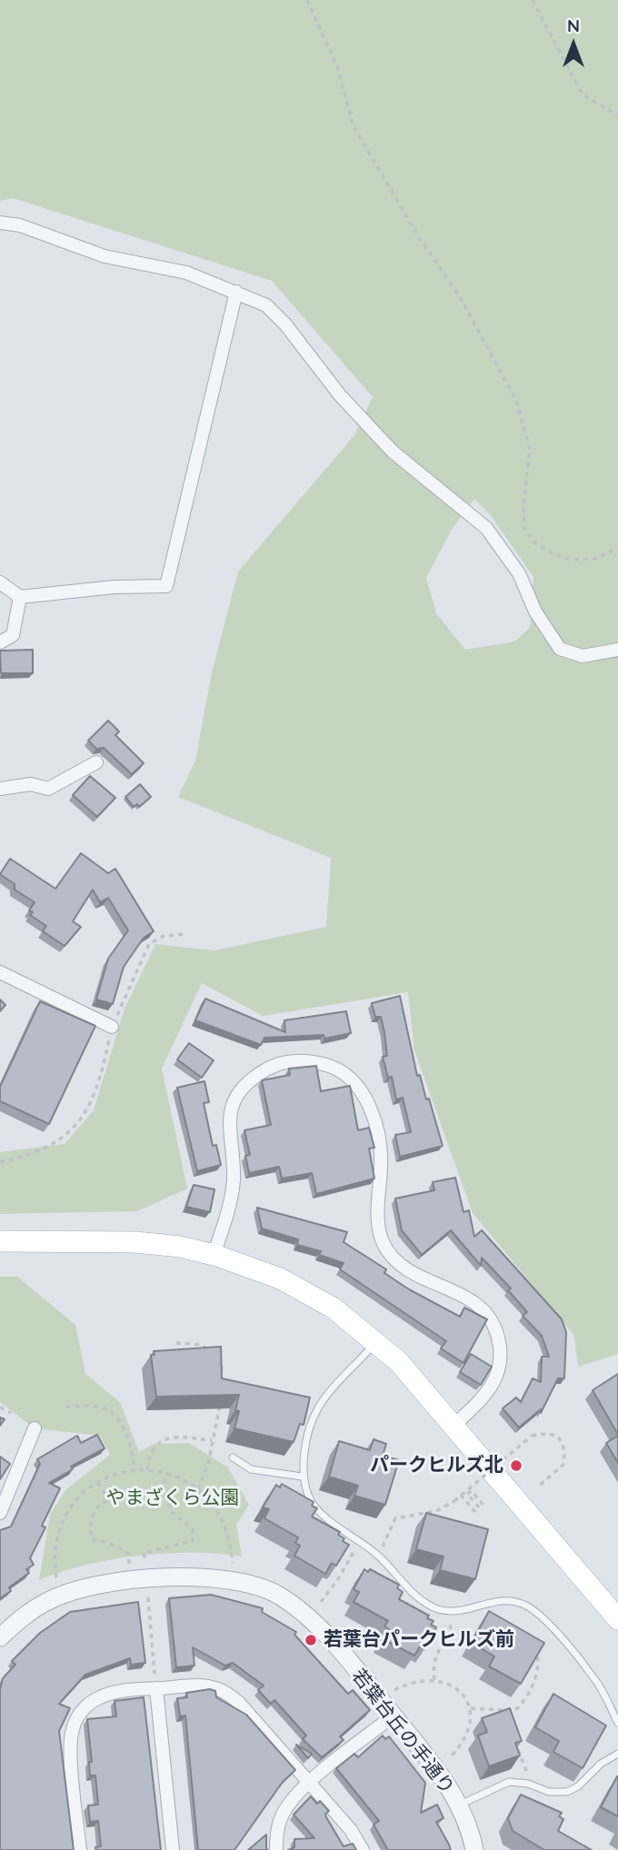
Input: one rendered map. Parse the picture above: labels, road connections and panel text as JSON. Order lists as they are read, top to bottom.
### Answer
{
  "streets": {
    "street": ["若葉台丘の手通り"]
  },
  "parks": ["やまざくら公園"],
  "places": ["パークヒルズ北", "若葉台パークヒルズ前"],
  "north": "top"
}
